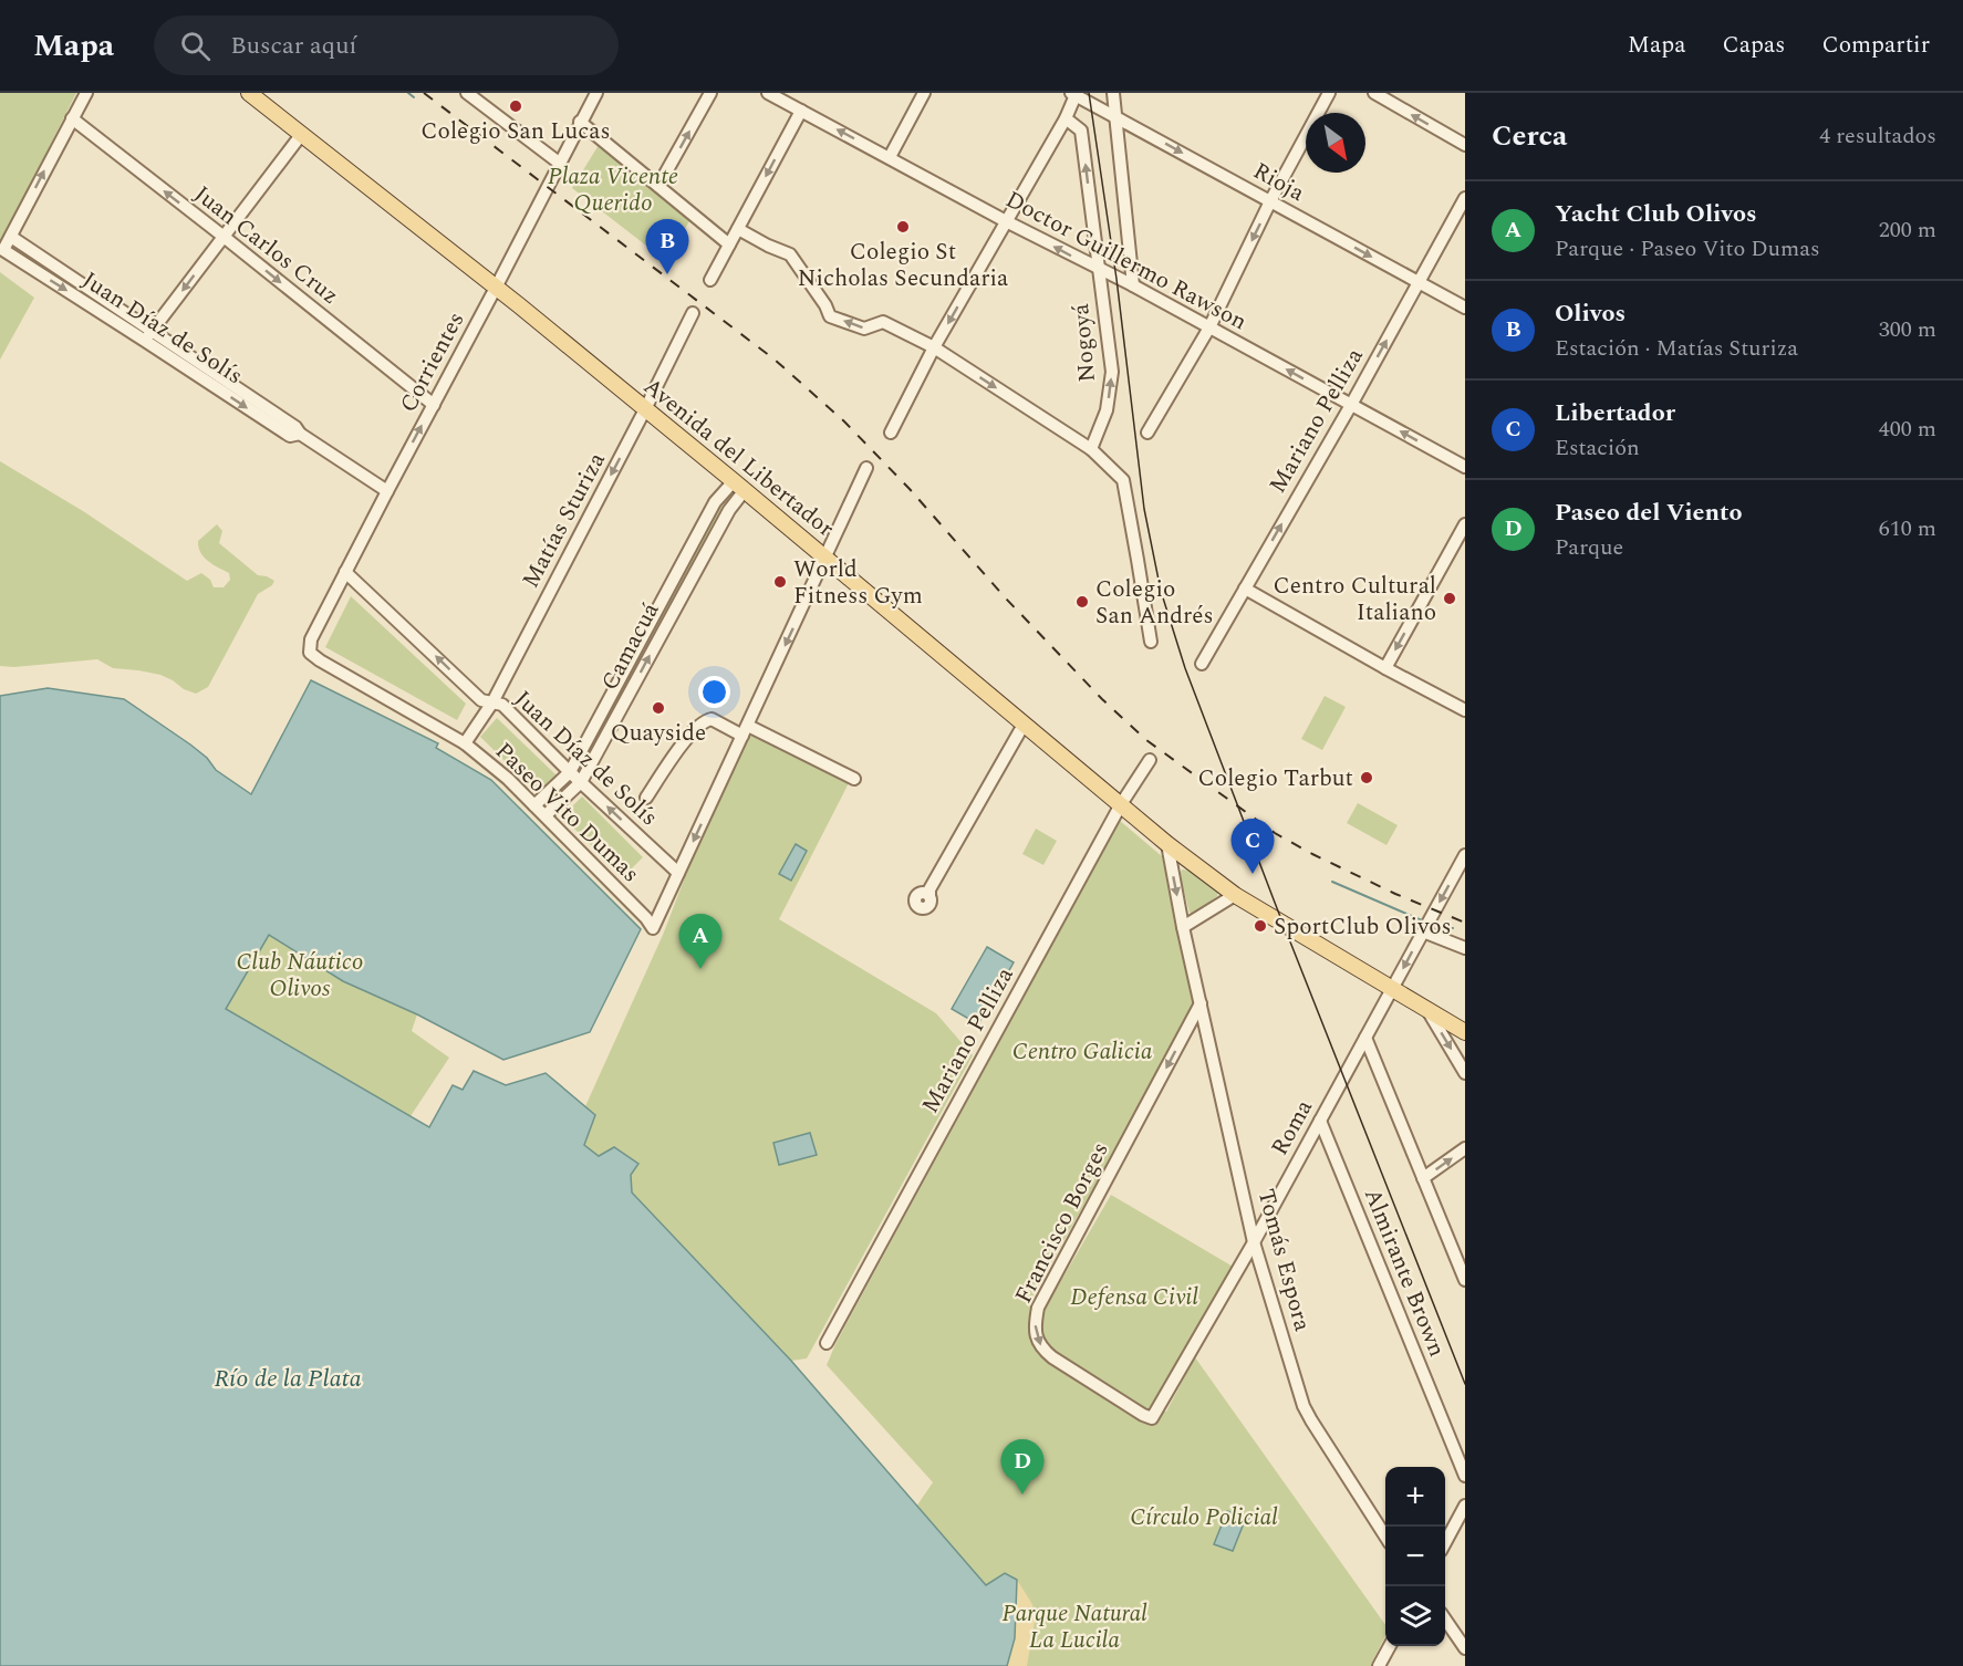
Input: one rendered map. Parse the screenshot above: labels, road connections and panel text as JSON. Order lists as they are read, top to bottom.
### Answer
{
  "streets": {
    "main road": ["Avenida del Libertador"],
    "street": [
      "Rioja",
      "Juan Carlos Cruz",
      "Doctor Guillermo Rawson",
      "Juan Díaz de Solís",
      "Nogoyá",
      "Corrientes",
      "Mariano Pelliza",
      "Matías Sturiza",
      "Camacuá",
      "Paseo Vito Dumas",
      "Roma",
      "Francisco Borges",
      "Tomás Espora",
      "Almirante Brown"
    ]
  },
  "crossings": [
    ["Rioja", "Mariano Pelliza"],
    ["Juan Carlos Cruz", "Corrientes"],
    ["Doctor Guillermo Rawson", "Nogoyá"],
    ["Doctor Guillermo Rawson", "Mariano Pelliza"],
    ["Juan Díaz de Solís", "Corrientes"],
    ["Juan Díaz de Solís", "Matías Sturiza"],
    ["Juan Díaz de Solís", "Camacuá"],
    ["Juan Díaz de Solís", "Paseo Vito Dumas"],
    ["Corrientes", "Avenida del Libertador"],
    ["Corrientes", "Paseo Vito Dumas"],
    ["Mariano Pelliza", "Avenida del Libertador"],
    ["Avenida del Libertador", "Matías Sturiza"],
    ["Avenida del Libertador", "Camacuá"],
    ["Avenida del Libertador", "Roma"],
    ["Avenida del Libertador", "Tomás Espora"],
    ["Matías Sturiza", "Paseo Vito Dumas"],
    ["Camacuá", "Paseo Vito Dumas"],
    ["Roma", "Francisco Borges"],
    ["Roma", "Tomás Espora"],
    ["Roma", "Almirante Brown"],
    ["Francisco Borges", "Tomás Espora"]
  ],
  "one_way": [
    "Rioja",
    "Doctor Guillermo Rawson",
    "Matías Sturiza",
    "Francisco Borges"
  ],
  "water": ["Río de la Plata"],
  "parks": [
    "Plaza Vicente Querido",
    "Club Náutico Olivos",
    "Centro Galicia",
    "Defensa Civil",
    "Círculo Policial",
    "Parque Natural La Lucila"
  ],
  "places": [
    "Colegio San Lucas",
    "Colegio St Nicholas Secundaria",
    "World Fitness Gym",
    "Centro Cultural Italiano",
    "Colegio San Andrés",
    "Quayside",
    "Colegio Tarbut",
    "SportClub Olivos"
  ],
  "north": "bottom right",
  "page": {
    "header": "Mapa",
    "search": "Buscar aquí",
    "nav": ["Mapa", "Capas", "Compartir"],
    "heading": ["Cerca", "4 resultados"],
    "list": [
      {
        "mark": "A",
        "name": "Yacht Club Olivos",
        "note": "Parque · Paseo Vito Dumas",
        "value": "200 m"
      },
      {
        "mark": "B",
        "name": "Olivos",
        "note": "Estación · Matías Sturiza",
        "value": "300 m"
      },
      {
        "mark": "C",
        "name": "Libertador",
        "note": "Estación",
        "value": "400 m"
      },
      {
        "mark": "D",
        "name": "Paseo del Viento",
        "note": "Parque",
        "value": "610 m"
      }
    ],
    "pins": [
      "B",
      "C",
      "A",
      "D"
    ],
    "map_buttons": ["+", "−"]
  }
}
